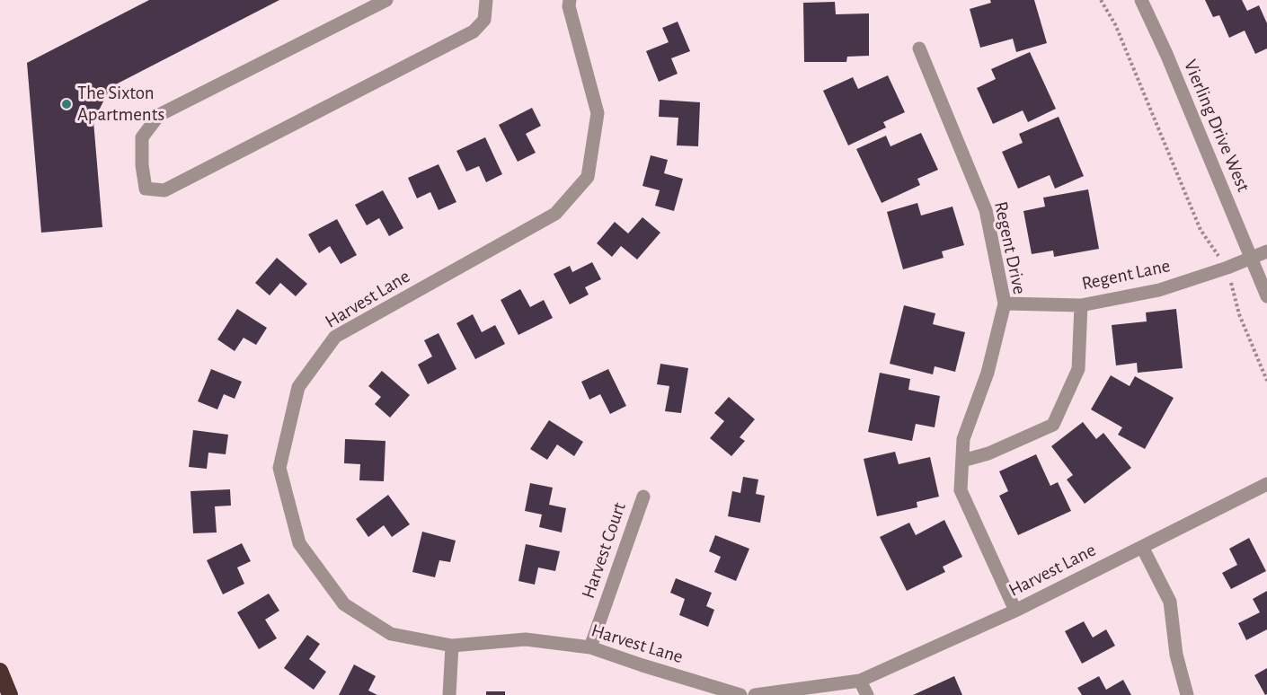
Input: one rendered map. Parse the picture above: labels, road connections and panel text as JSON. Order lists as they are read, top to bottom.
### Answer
{
  "streets": {
    "street": [
      "Vierling Drive West",
      "Regent Drive",
      "Regent Lane",
      "Harvest Lane",
      "Harvest Court"
    ]
  },
  "crossings": [
    ["Vierling Drive West", "Regent Lane"],
    ["Regent Drive", "Regent Lane"],
    ["Regent Drive", "Harvest Lane"],
    ["Harvest Lane", "Harvest Court"]
  ],
  "places": ["The Sixton Apartments"]
}
